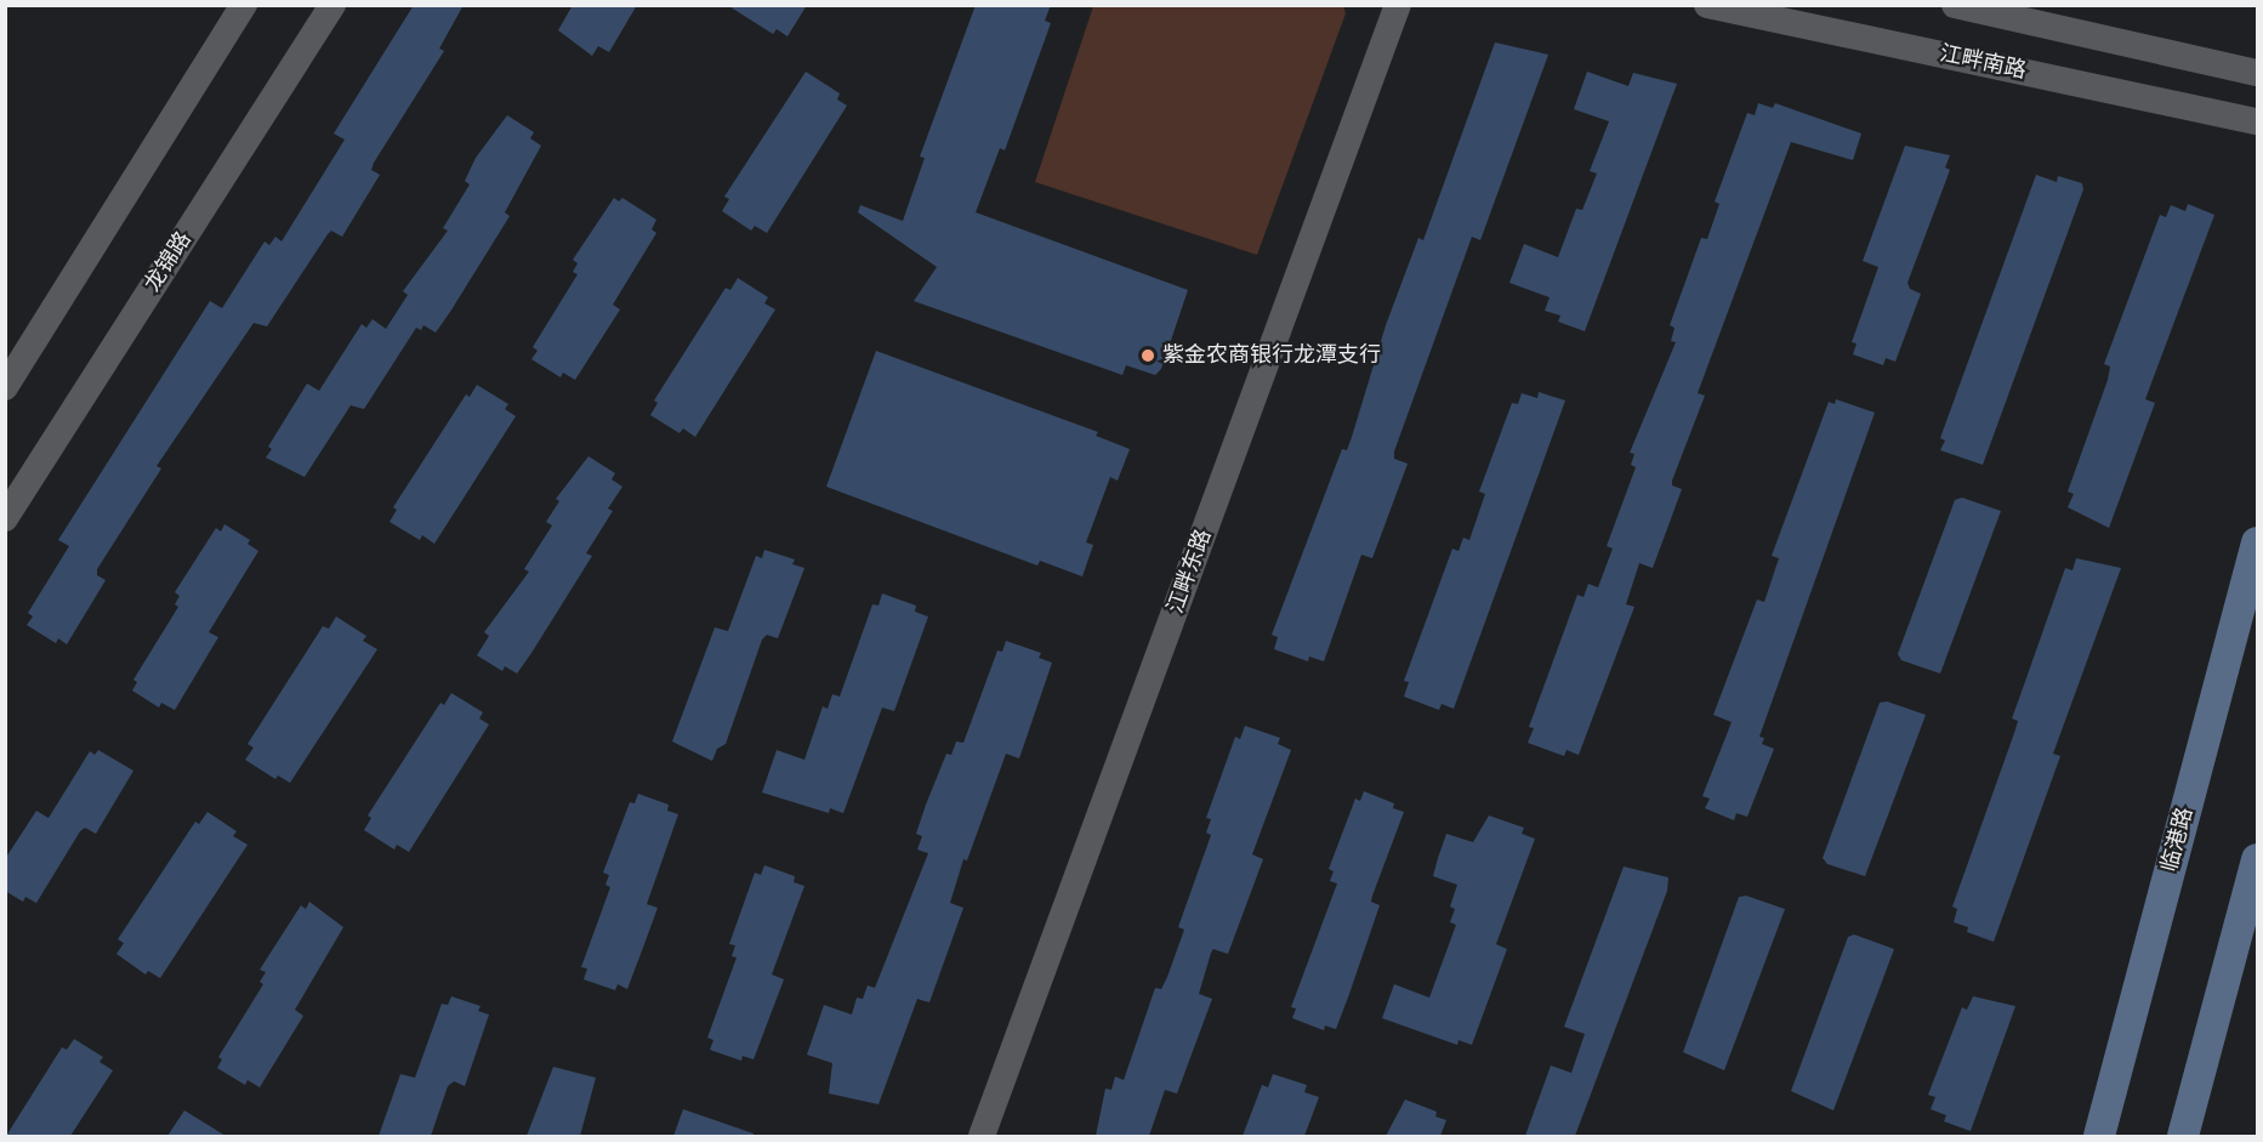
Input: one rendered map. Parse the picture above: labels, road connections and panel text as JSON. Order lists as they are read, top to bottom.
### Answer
{
  "streets": {
    "main road": ["临港路"],
    "street": ["江畔南路", "龙锦路", "江畔东路"]
  },
  "places": ["紫金农商银行龙潭支行"]
}
